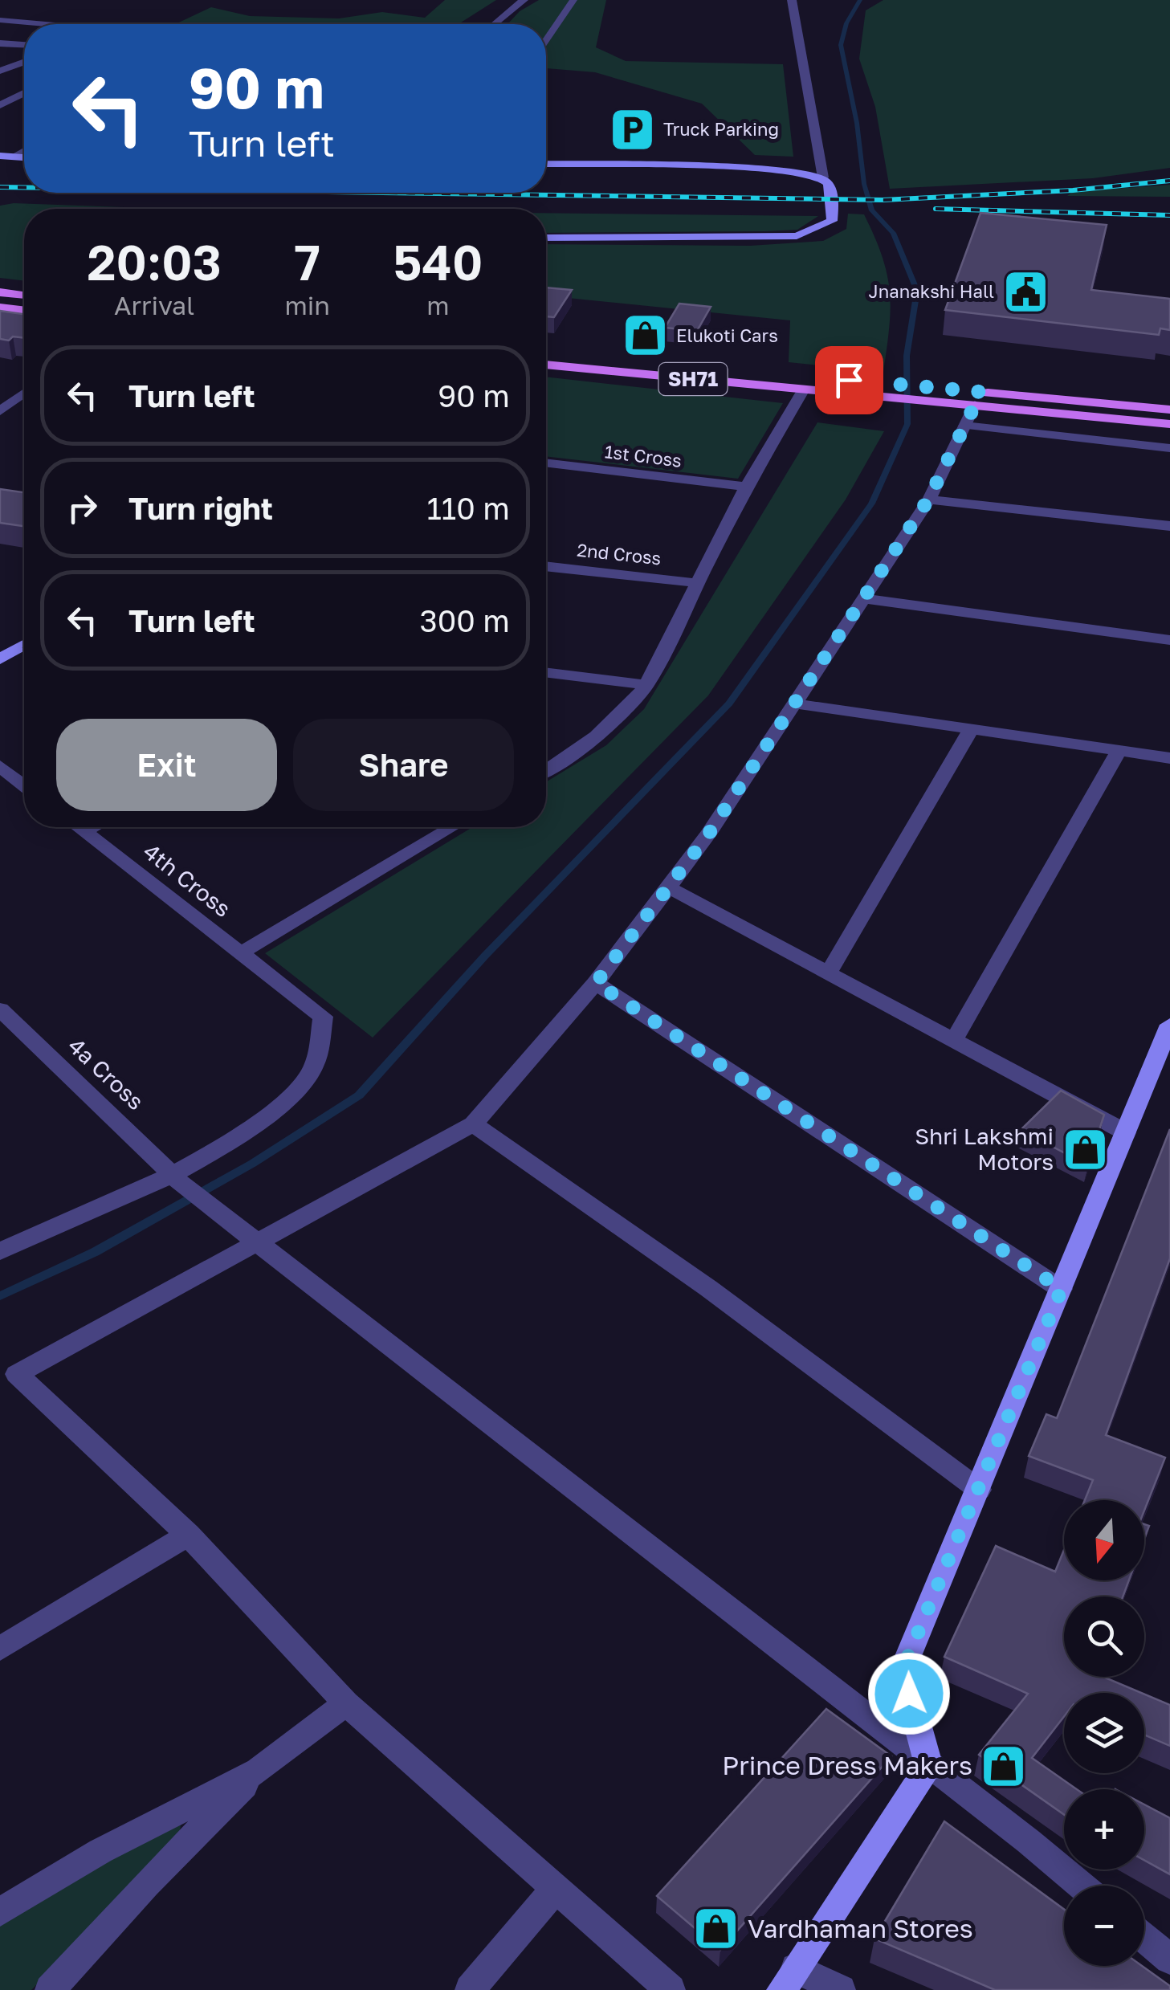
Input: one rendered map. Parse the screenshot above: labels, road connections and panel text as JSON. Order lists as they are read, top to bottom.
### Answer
{
  "streets": {
    "main road": ["SH71"],
    "street": [
      "1st Cross",
      "2nd Cross",
      "4th Cross",
      "4a Cross"
    ]
  },
  "crossings": [
    ["4th Cross", "4a Cross"]
  ],
  "places": {
    "parking": ["Truck Parking"],
    "public building": ["Jnanakshi Hall"],
    "shop": [
      "Elukoti Cars",
      "Shri Lakshmi Motors",
      "Prince Dress Makers",
      "Vardhaman Stores"
    ]
  },
  "north": "bottom",
  "page": {
    "turn": ["90 m", "Turn left"],
    "eta": [
      "20:03",
      "Arrival",
      "7",
      "min",
      "540",
      "m"
    ],
    "list": [
      {
        "name": "Turn left",
        "value": "90 m"
      },
      {
        "name": "Turn right",
        "value": "110 m"
      },
      {
        "name": "Turn left",
        "value": "300 m"
      }
    ],
    "buttons": ["Exit", "Share"],
    "map_buttons": ["+", "−"]
  }
}
